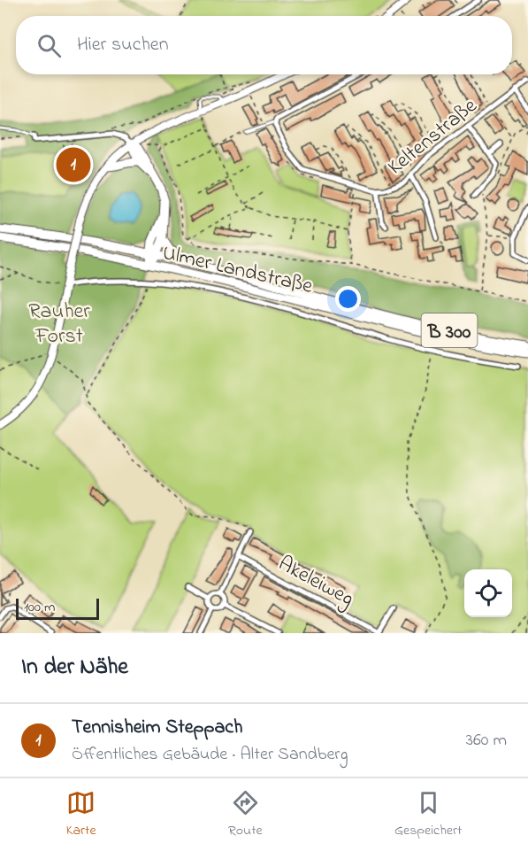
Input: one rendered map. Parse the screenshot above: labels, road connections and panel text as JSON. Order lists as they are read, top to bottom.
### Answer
{
  "streets": {
    "main road": ["Ulmer Landstraße", "B 300"],
    "street": ["Keltenstraße", "Akeleiweg"]
  },
  "parks": ["Rauher Forst"],
  "scale_bar": "100 m",
  "page": {
    "search": "Hier suchen",
    "pins": "1",
    "scale": "100 m",
    "heading": "In der Nähe",
    "list": [
      {
        "mark": "1",
        "name": "Tennisheim Steppach",
        "note": "Öffentliches Gebäude · Alter Sandberg",
        "value": "360 m"
      }
    ],
    "nav": ["Karte", "Route", "Gespeichert"]
  }
}
